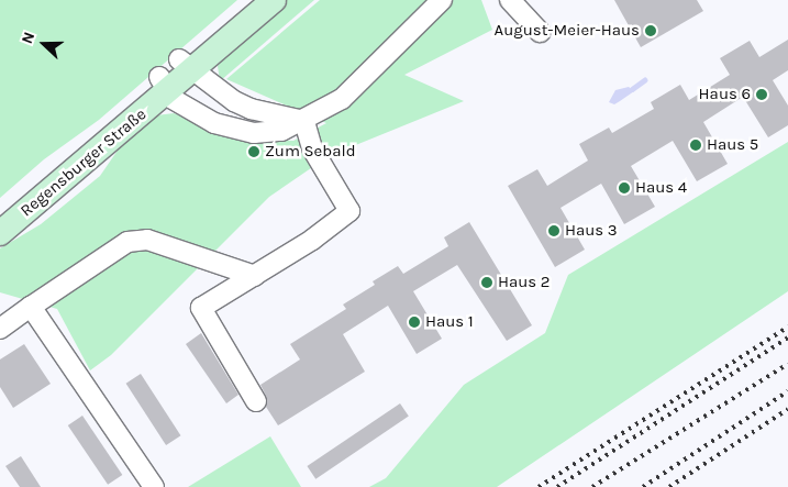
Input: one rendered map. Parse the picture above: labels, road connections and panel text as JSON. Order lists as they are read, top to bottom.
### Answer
{
  "streets": {
    "main road": ["Regensburger Straße"]
  },
  "places": [
    "August-Meier-Haus",
    "Haus 6",
    "Haus 5",
    "Zum Sebald",
    "Haus 4",
    "Haus 3",
    "Haus 2",
    "Haus 1"
  ],
  "north": "left"
}
